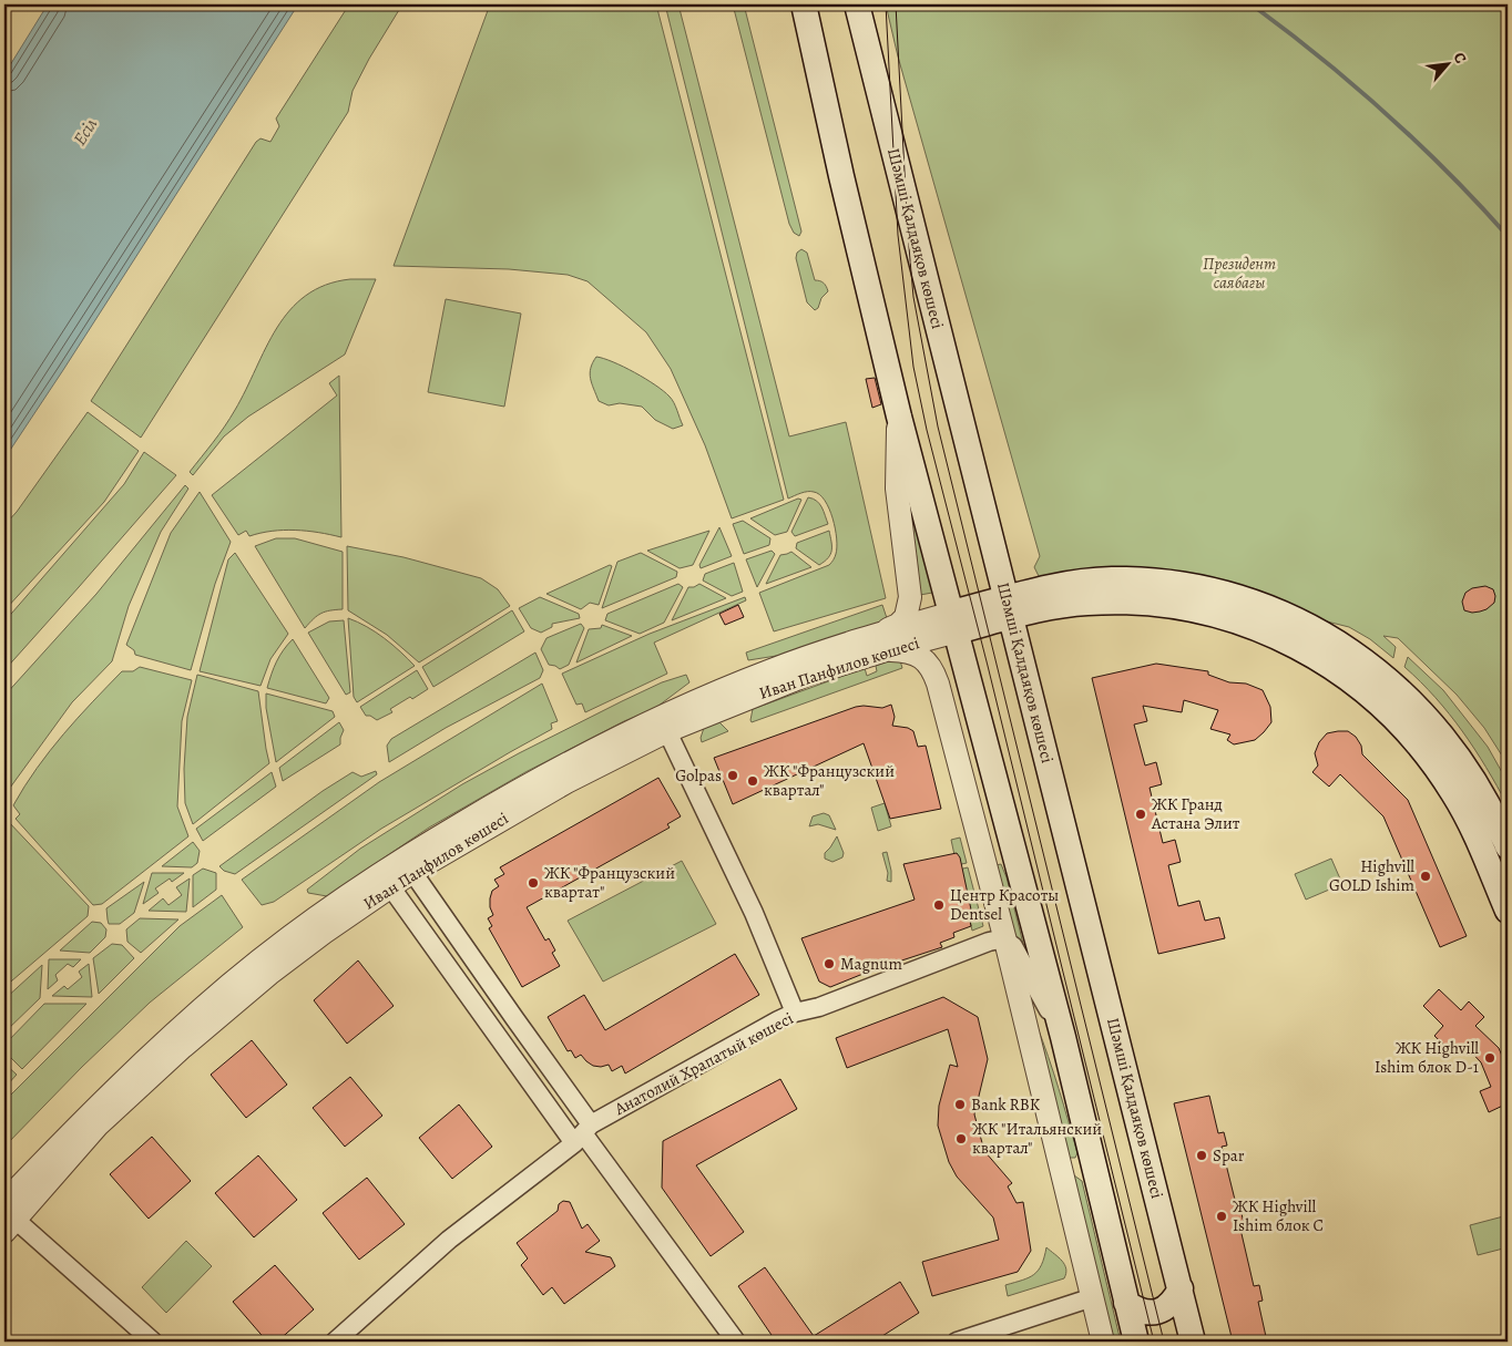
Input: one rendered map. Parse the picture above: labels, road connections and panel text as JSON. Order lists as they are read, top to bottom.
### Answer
{
  "streets": {
    "main road": ["Шәмші Қалдаяқов көшесі"],
    "street": ["Иван Панфилов көшесі", "Анатолий Храпатый көшесі"]
  },
  "water": ["Есіл"],
  "parks": ["Президент саябағы"],
  "places": [
    "Golpas",
    "ЖК \"Французский квартал\"",
    "ЖК Гранд Астана Элит",
    "Highvill GOLD Ishim",
    "ЖК \"Французский квартат\"",
    "Центр Красоты Dentsel",
    "Magnum",
    "ЖК Highvill Ishim блок D-1",
    "Bank RBK",
    "ЖК \"Итальянский квартал\"",
    "Spar",
    "ЖК Highvill Ishim блок C"
  ],
  "north": "top right"
}
